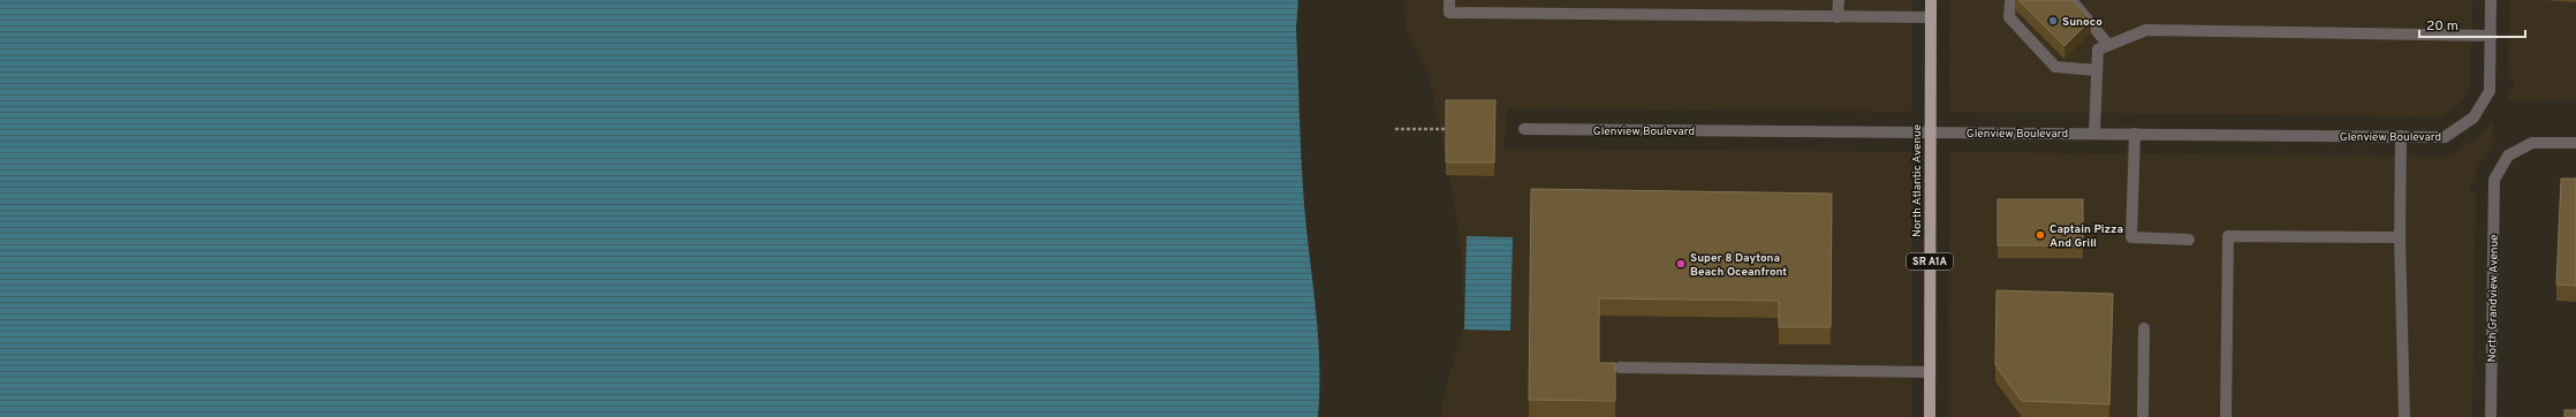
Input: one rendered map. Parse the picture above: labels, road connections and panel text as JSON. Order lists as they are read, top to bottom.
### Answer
{
  "streets": {
    "main road": ["North Atlantic Avenue", "SR A1A"],
    "street": ["Glenview Boulevard", "North Grandview Avenue"]
  },
  "crossings": [
    ["Glenview Boulevard", "North Atlantic Avenue"]
  ],
  "places": ["Sunoco", "Captain Pizza And Grill", "Super 8 Daytona Beach Oceanfront"],
  "scale_bar": "20 m"
}
